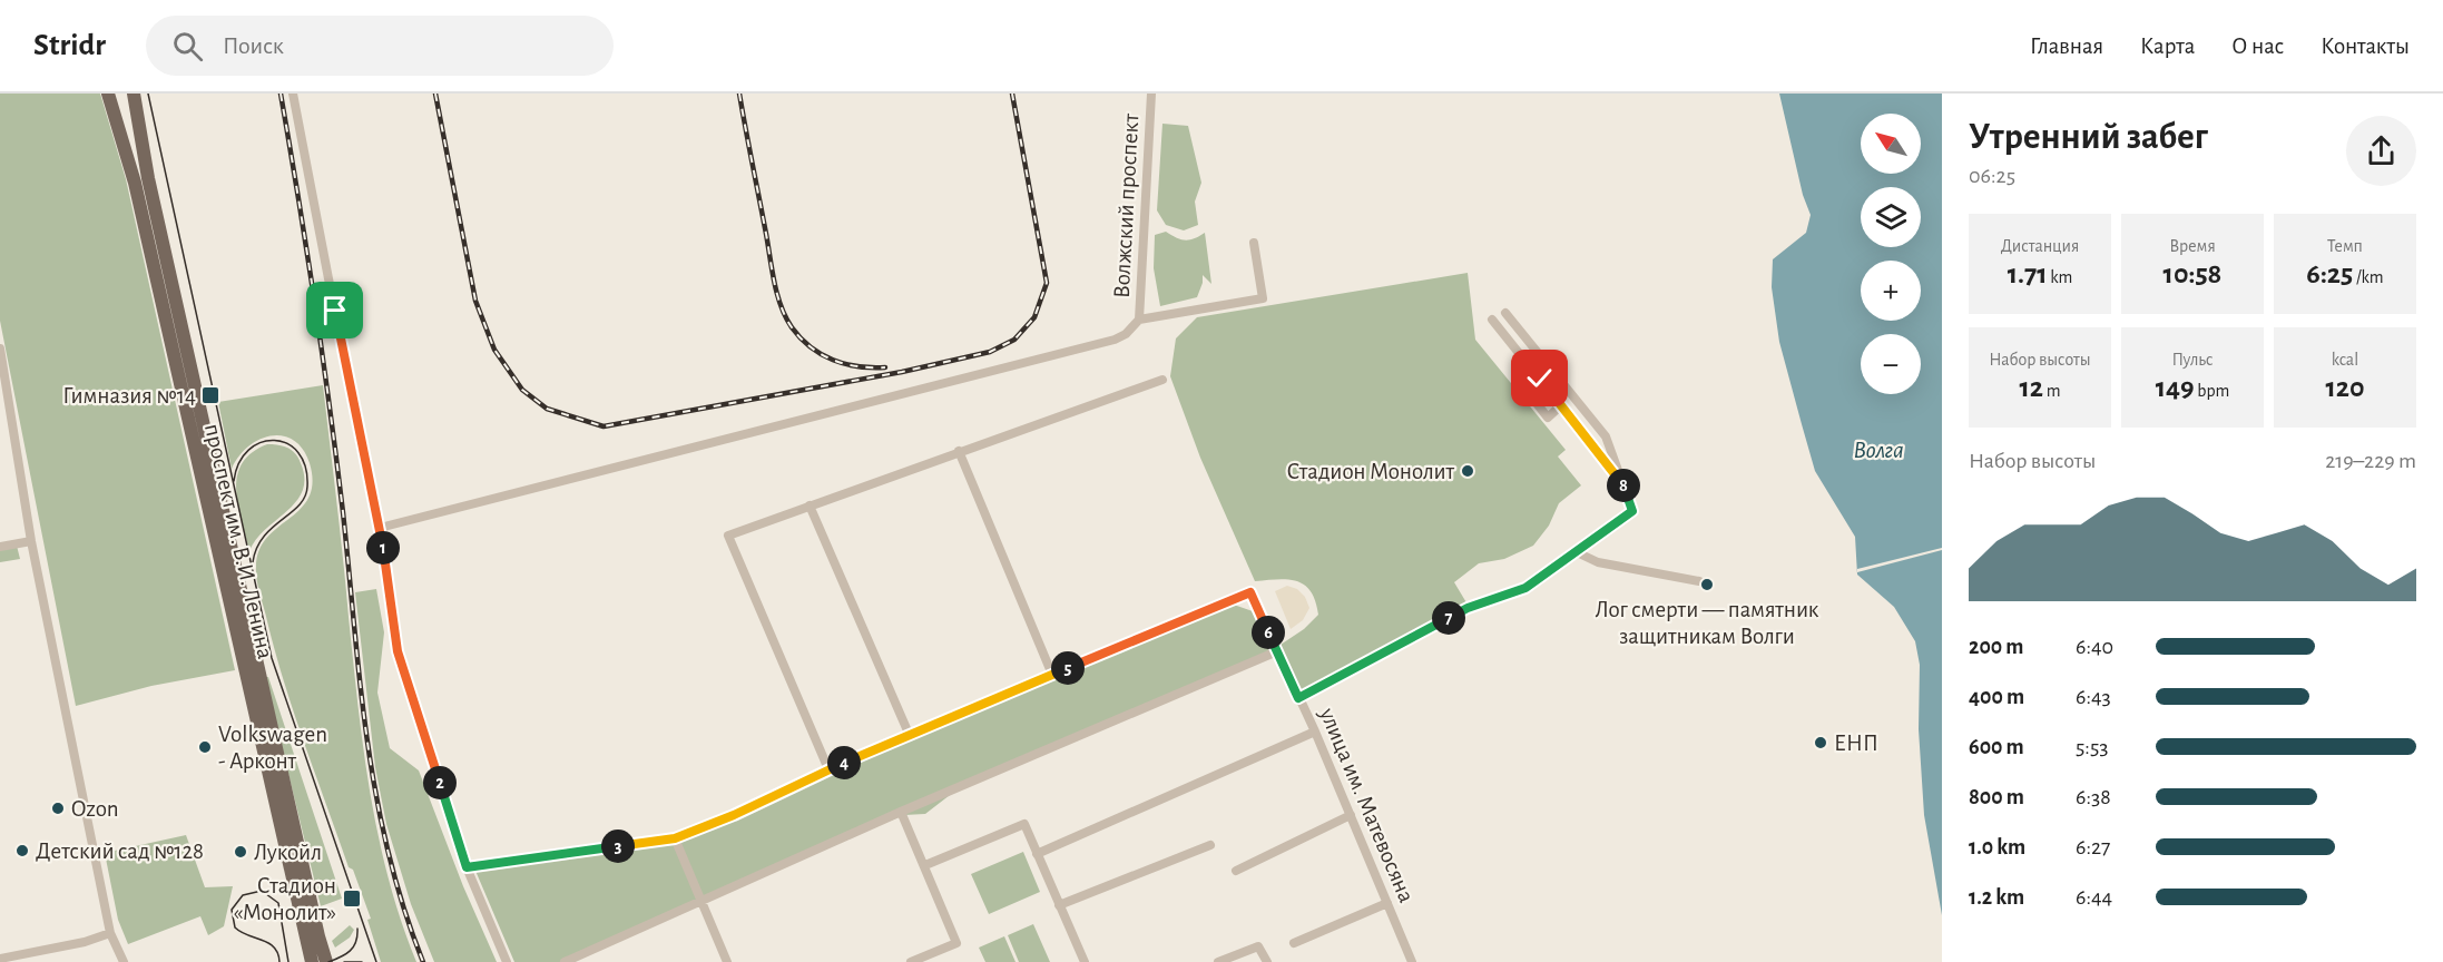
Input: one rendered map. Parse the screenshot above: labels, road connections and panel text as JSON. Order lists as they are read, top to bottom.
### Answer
{
  "streets": {
    "main road": ["проспект им. В.И. Ленина"],
    "street": ["Волжский проспект", "улица им. Матевосяна"]
  },
  "water": ["Волга"],
  "places": {
    "transit": ["Гимназия №14", "Стадион «Монолит»"],
    "other": [
      "Стадион Монолит",
      "Лог смерти — памятник защитникам Волги",
      "ЕНП",
      "Volkswagen - Арконт",
      "Ozon",
      "Детский сад №128",
      "Лукойл"
    ]
  },
  "north": "top left",
  "page": {
    "header": "Stridr",
    "search": "Поиск",
    "nav": [
      "Главная",
      "Карта",
      "О нас",
      "Контакты"
    ],
    "heading": ["Утренний забег", "06:25"],
    "map_buttons": ["+", "−"],
    "stats": [
      ["Дистанция", "1.71 km"],
      ["Время", "10:58"],
      ["Темп", "6:25 /km"],
      ["Набор высоты", "12 m"],
      ["Пульс", "149 bpm"],
      ["kcal", "120"]
    ],
    "chart": ["Набор высоты", "219–229 m"],
    "pins": [
      "8",
      "1",
      "7",
      "6",
      "5",
      "4",
      "2",
      "3"
    ],
    "list": [
      {
        "name": "200 m",
        "note": "6:40"
      },
      {
        "name": "400 m",
        "note": "6:43"
      },
      {
        "name": "600 m",
        "note": "5:53"
      },
      {
        "name": "800 m",
        "note": "6:38"
      },
      {
        "name": "1.0 km",
        "note": "6:27"
      },
      {
        "name": "1.2 km",
        "note": "6:44"
      }
    ]
  }
}
